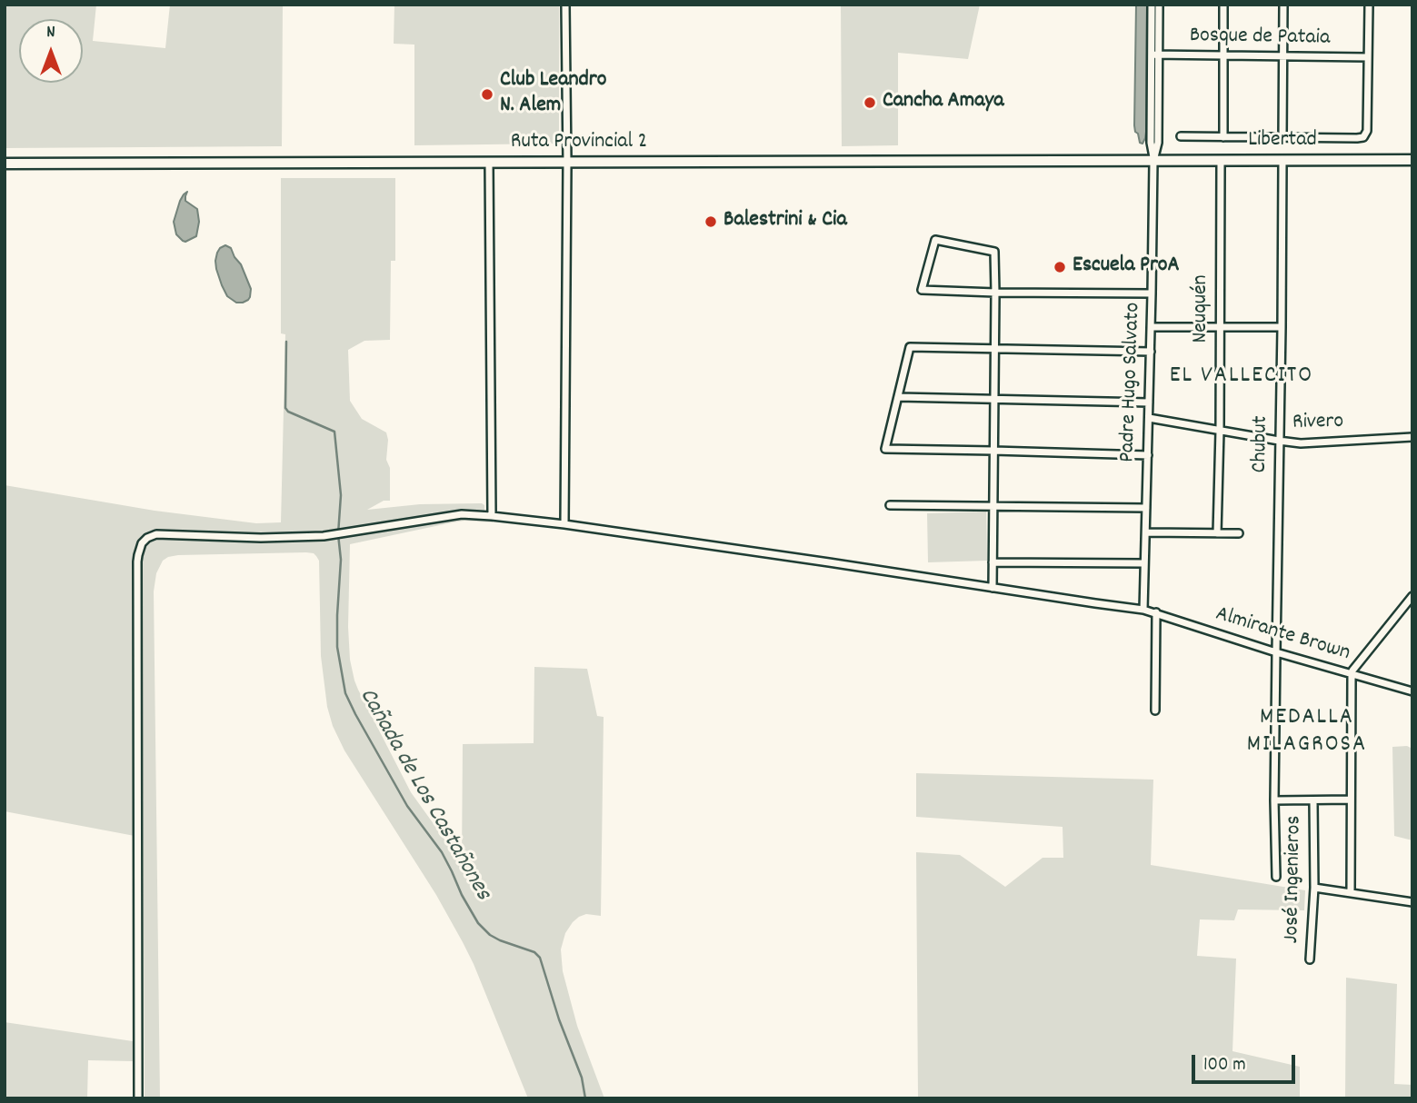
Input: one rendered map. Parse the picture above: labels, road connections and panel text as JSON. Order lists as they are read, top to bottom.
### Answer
{
  "streets": {
    "main road": ["Libertad", "Ruta Provincial 2"],
    "street": [
      "Bosque de Pataia",
      "Neuquén",
      "Padre Hugo Salvato",
      "Rivero",
      "Chubut",
      "Almirante Brown",
      "José Ingenieros"
    ]
  },
  "crossings": [
    ["Bosque de Pataia", "Padre Hugo Salvato"],
    ["Libertad", "Ruta Provincial 2"],
    ["Libertad", "Neuquén"],
    ["Libertad", "Padre Hugo Salvato"],
    ["Libertad", "Chubut"],
    ["Ruta Provincial 2", "Padre Hugo Salvato"],
    ["Neuquén", "Rivero"],
    ["Padre Hugo Salvato", "Rivero"],
    ["Padre Hugo Salvato", "Almirante Brown"],
    ["Rivero", "Chubut"],
    ["Chubut", "Almirante Brown"]
  ],
  "districts": ["EL VALLECITO", "MEDALLA MILAGROSA"],
  "water": ["Cañada de Los Castañones"],
  "places": [
    "Club Leandro N. Alem",
    "Cancha Amaya",
    "Balestrini & Cia",
    "Escuela ProA"
  ],
  "scale_bar": "100 m",
  "north": "top"
}
